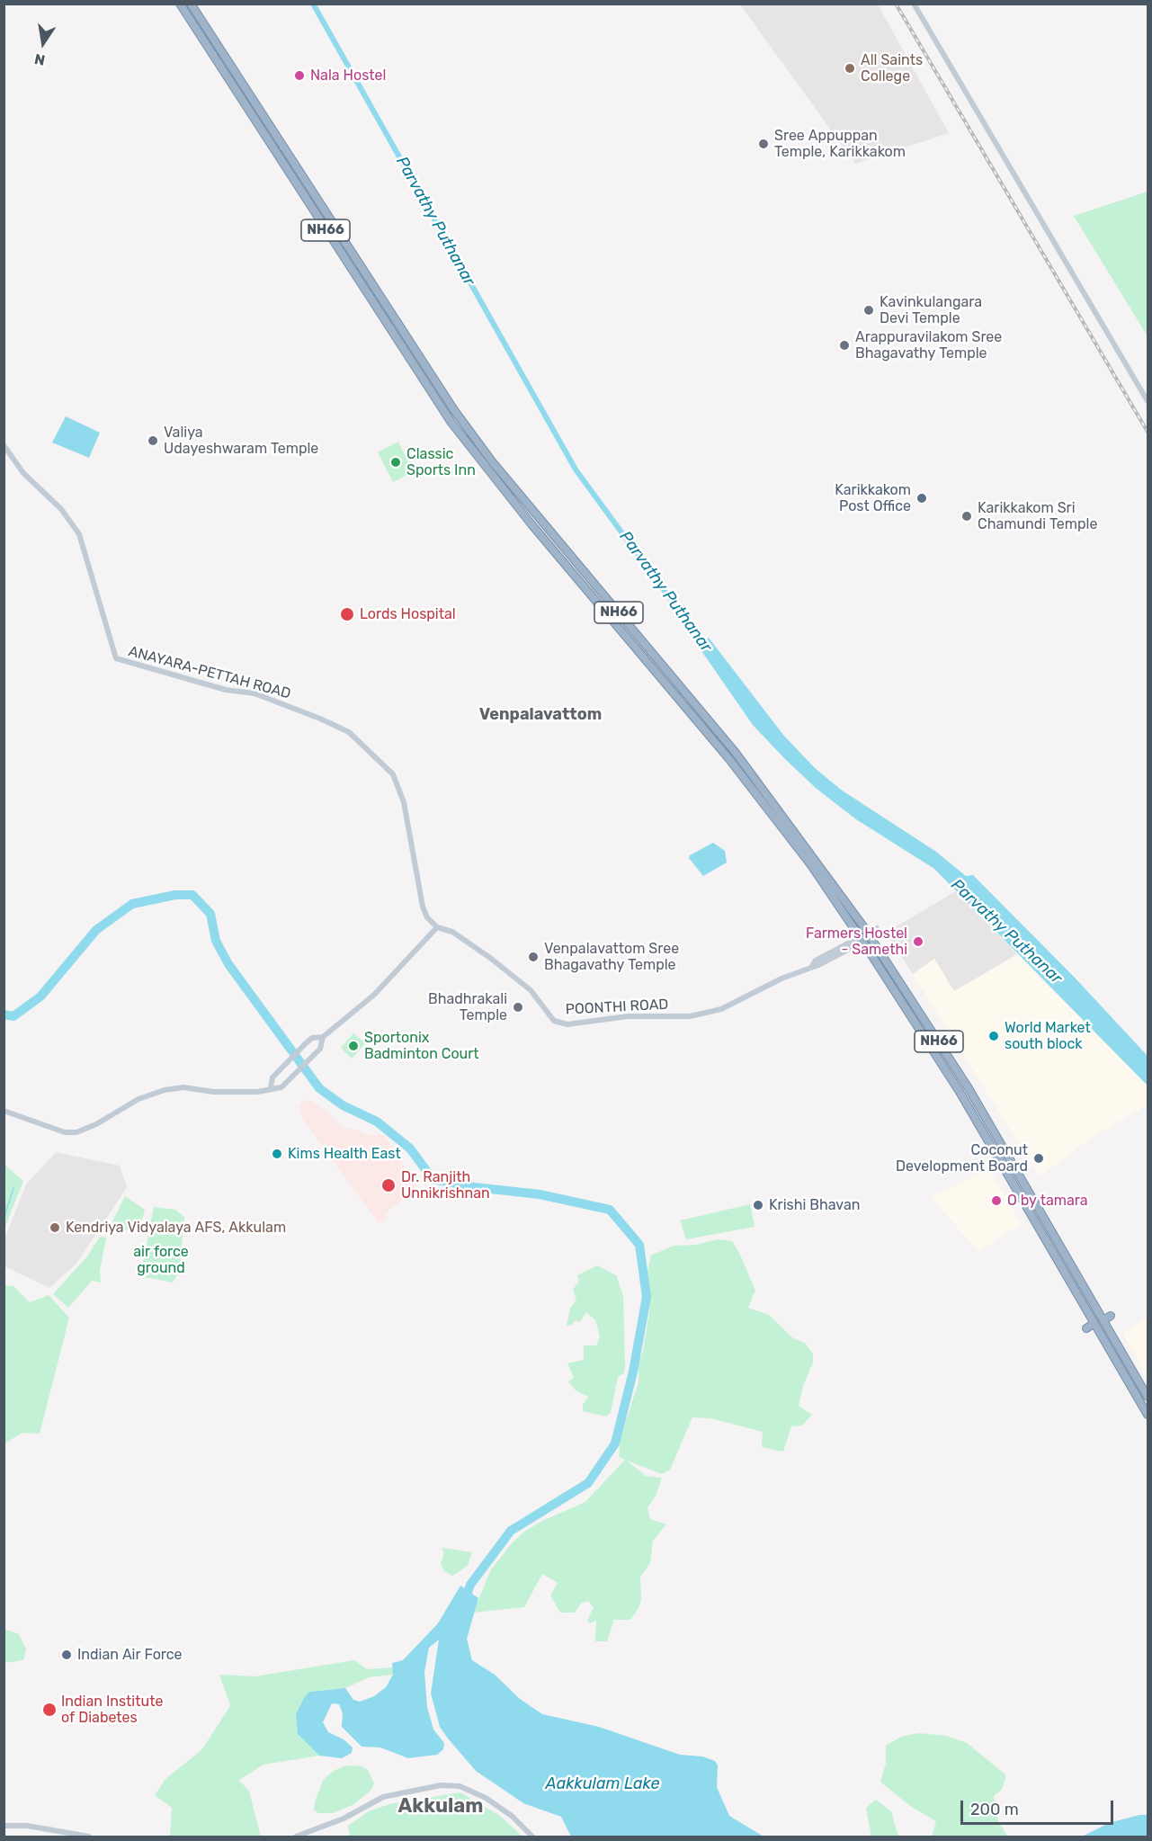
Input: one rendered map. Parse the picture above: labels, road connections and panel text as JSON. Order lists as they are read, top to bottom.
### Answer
{
  "streets": {
    "highway": ["NH66"],
    "main road": ["ANAYARA-PETTAH ROAD", "POONTHI ROAD"]
  },
  "crossings": [
    ["ANAYARA-PETTAH ROAD", "POONTHI ROAD"]
  ],
  "districts": ["Venpalavattom", "Akkulam"],
  "water": ["Parvathy Puthanar", "Aakkulam Lake"],
  "parks": ["air force ground"],
  "places": [
    "All Saints College",
    "Nala Hostel",
    "Sree Appuppan Temple, Karikkakom",
    "Kavinkulangara Devi Temple",
    "Arappuravilakom Sree Bhagavathy Temple",
    "Valiya Udayeshwaram Temple",
    "Classic Sports Inn",
    "Karikkakom Post Office",
    "Karikkakom Sri Chamundi Temple",
    "Lords Hospital",
    "Farmers Hostel - Samethi",
    "Venpalavattom Sree Bhagavathy Temple",
    "Bhadhrakali Temple",
    "World Market south block",
    "Sportonix Badminton Court",
    "Kims Health East",
    "Coconut Development Board",
    "Dr. Ranjith Unnikrishnan",
    "O by tamara",
    "Krishi Bhavan",
    "Kendriya Vidyalaya AFS, Akkulam",
    "Indian Air Force",
    "Indian Institute of Diabetes"
  ],
  "scale_bar": "200 m",
  "north": "bottom"
}
